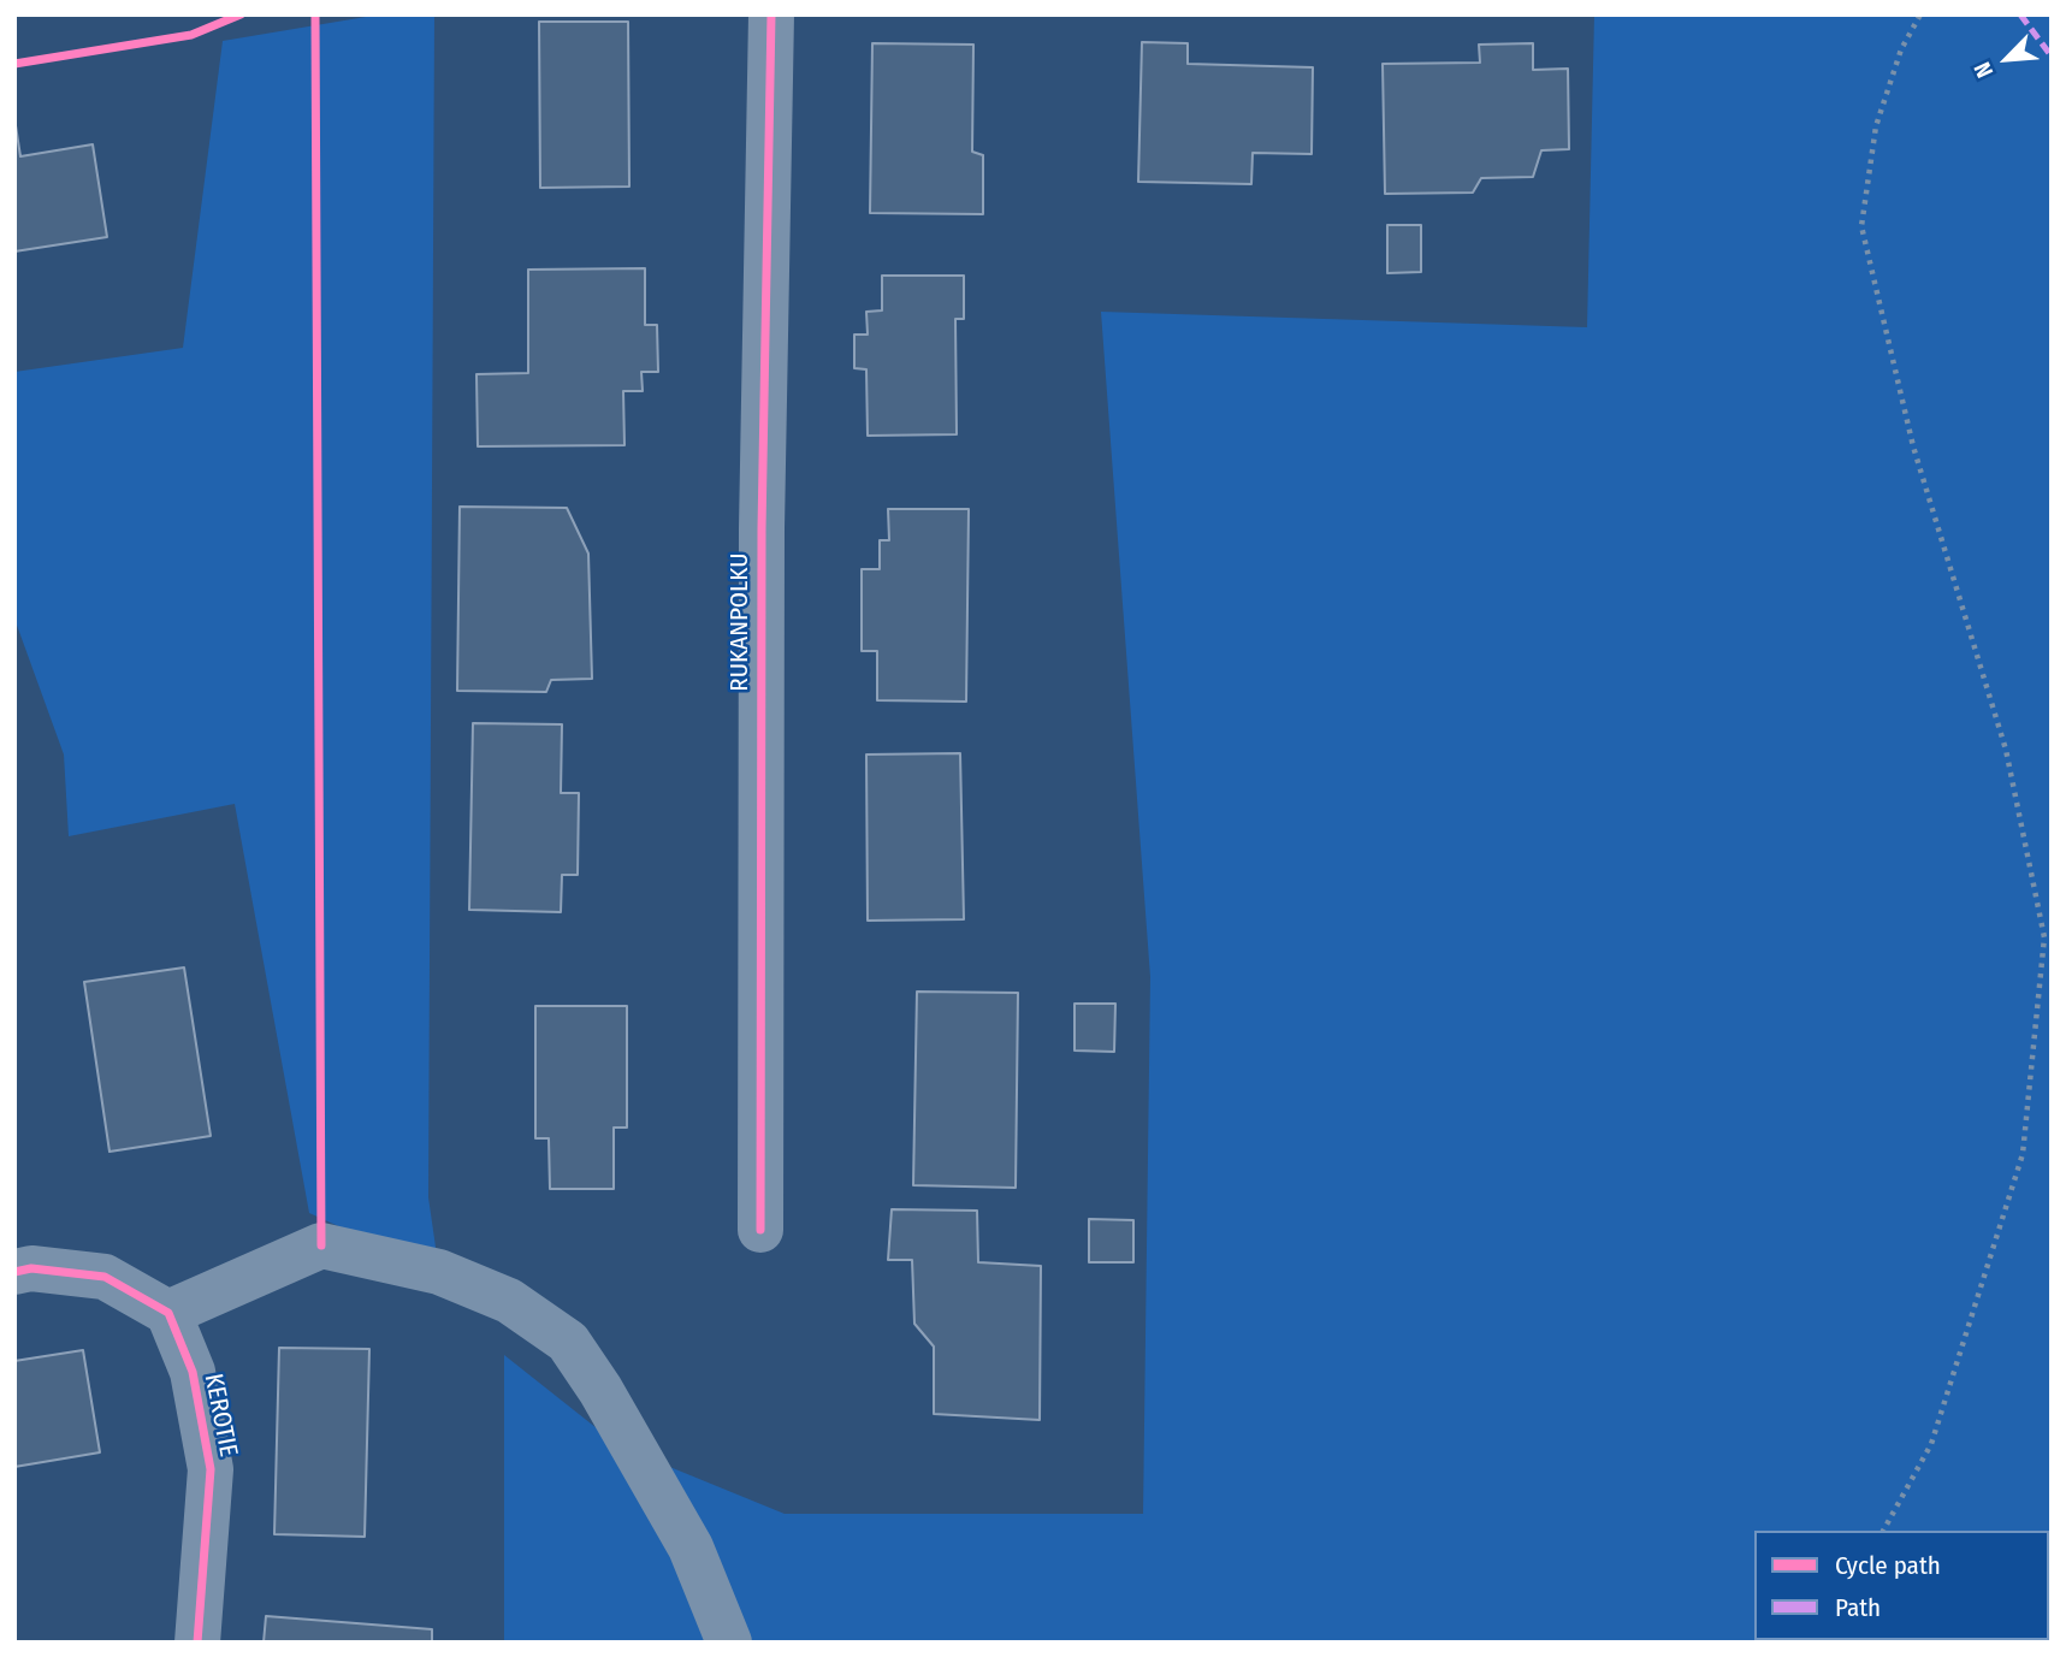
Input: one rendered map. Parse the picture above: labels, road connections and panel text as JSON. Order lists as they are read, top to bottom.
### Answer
{
  "streets": {
    "street": ["RUKANPOLKU", "KEROTIE"]
  },
  "legend": ["Cycle path", "Path"],
  "north": "bottom left"
}
